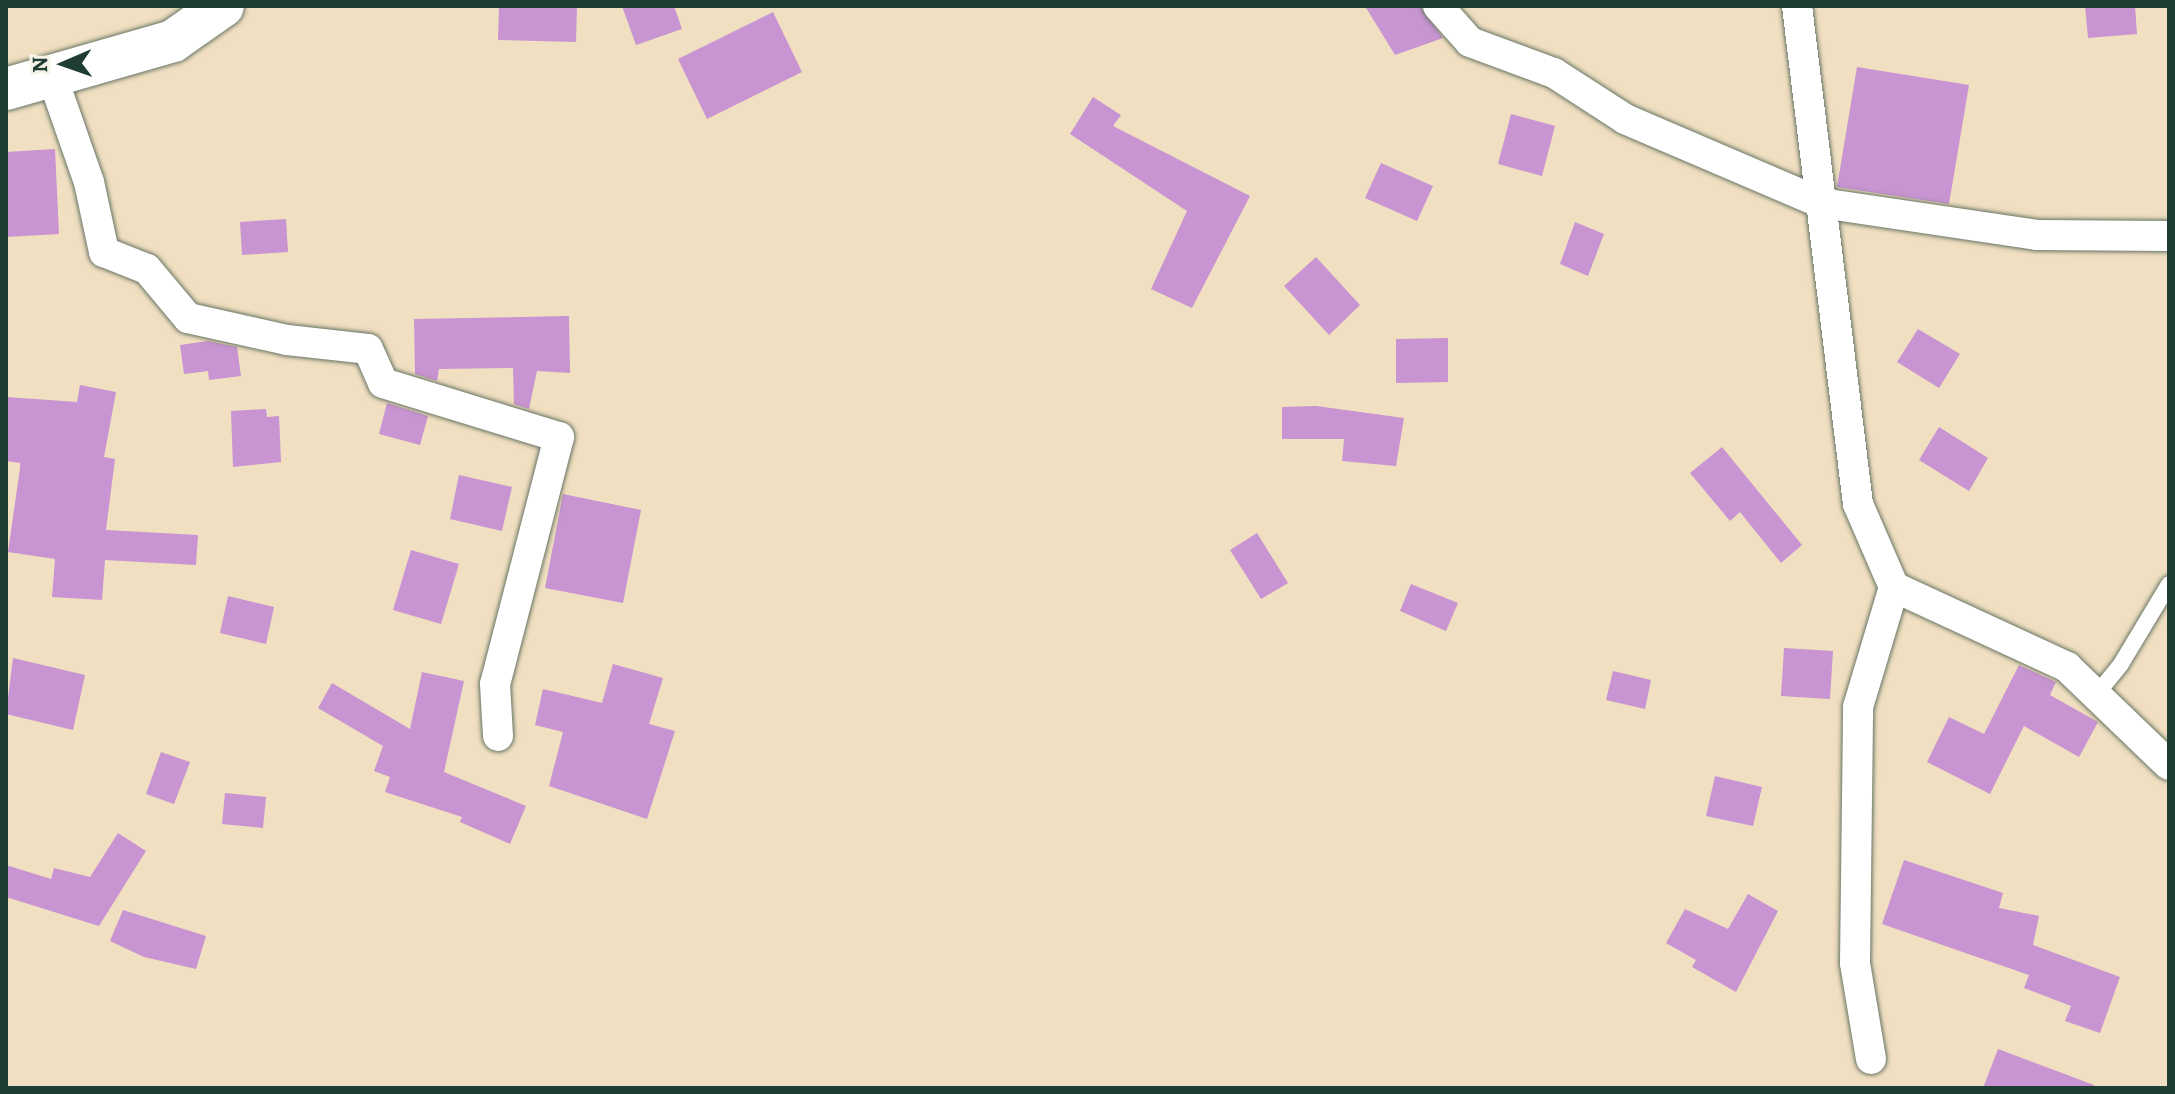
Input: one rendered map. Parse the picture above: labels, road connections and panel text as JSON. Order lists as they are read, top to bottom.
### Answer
{
  "north": "left"
}
